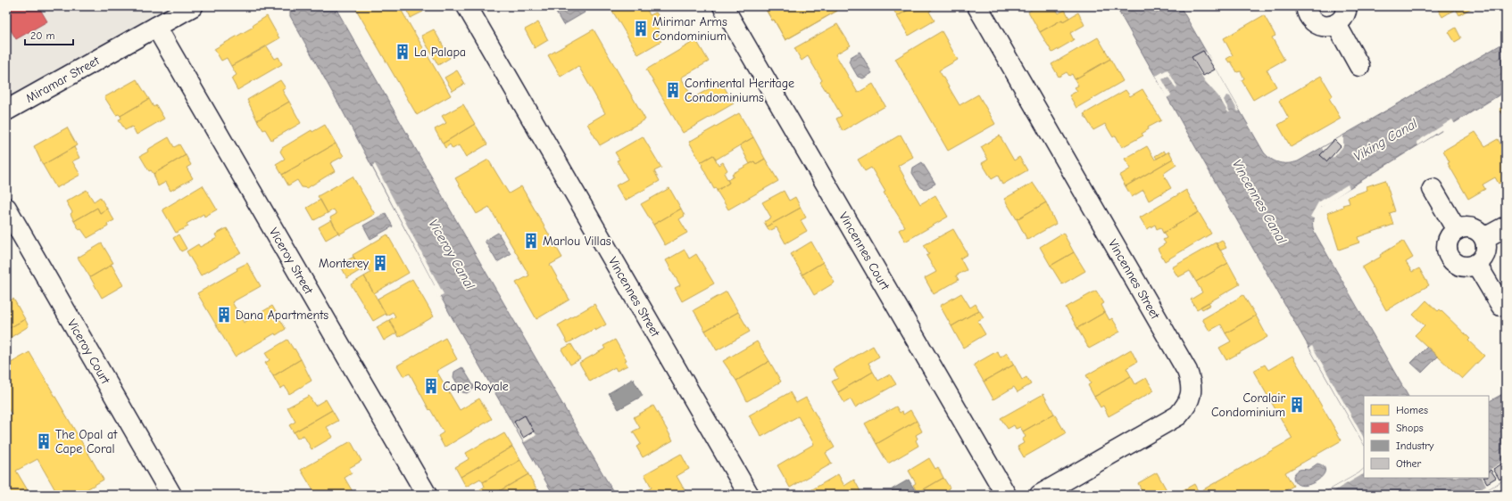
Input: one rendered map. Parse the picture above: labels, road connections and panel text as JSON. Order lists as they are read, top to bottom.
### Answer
{
  "streets": {
    "street": [
      "Miramar Street",
      "Vincennes Court",
      "Viceroy Street",
      "Vincennes Street",
      "Viceroy Court"
    ]
  },
  "crossings": [
    ["Miramar Street", "Viceroy Street"]
  ],
  "water": ["Viking Canal", "Vincennes Canal", "Viceroy Canal"],
  "places": {
    "building": [
      "Mirimar Arms Condominium",
      "La Palapa",
      "Continental Heritage Condominiums",
      "Marlou Villas",
      "Monterey",
      "Dana Apartments",
      "Cape Royale",
      "Coralair Condominium",
      "The Opal at Cape Coral"
    ]
  },
  "legend": [
    "Homes",
    "Shops",
    "Industry",
    "Other"
  ],
  "scale_bar": "20 m"
}
